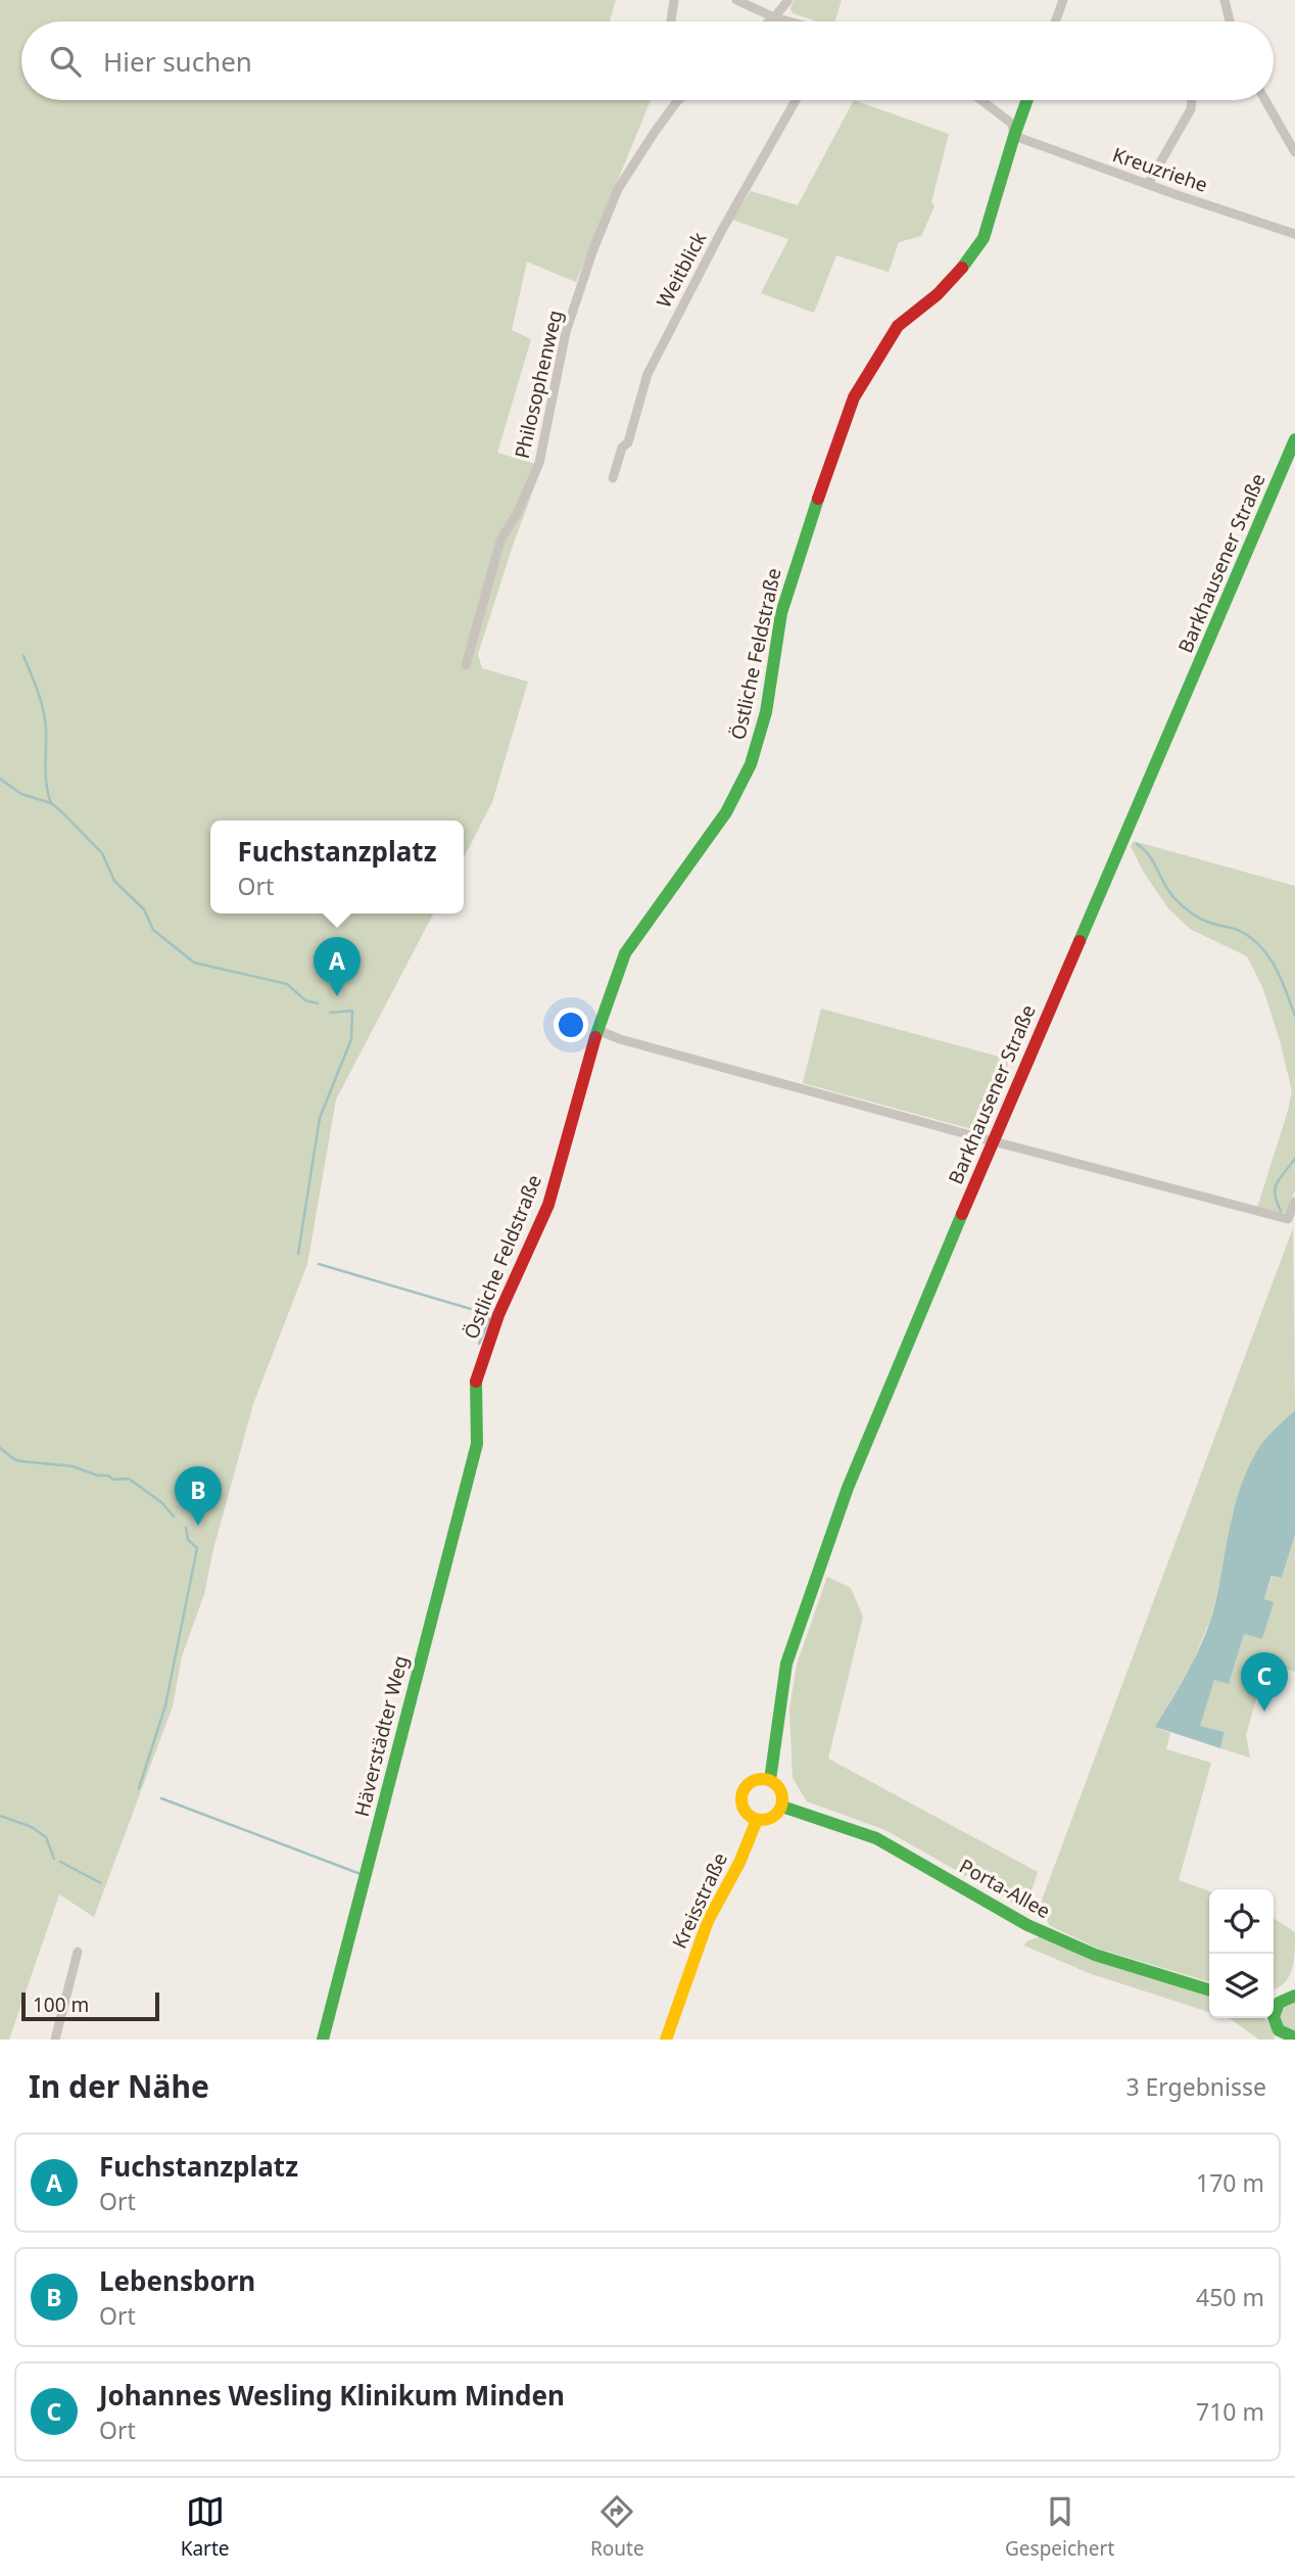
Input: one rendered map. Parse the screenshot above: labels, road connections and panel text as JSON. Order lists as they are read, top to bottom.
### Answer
{
  "streets": {
    "street": [
      "Kreuzriehe",
      "Weitblick",
      "Philosophenweg",
      "Barkhausener Straße",
      "Östliche Feldstraße",
      "Häverstädter Weg",
      "Porta-Allee",
      "Kreisstraße"
    ]
  },
  "crossings": [
    ["Kreuzriehe", "Östliche Feldstraße"],
    ["Barkhausener Straße", "Porta-Allee"],
    ["Barkhausener Straße", "Kreisstraße"],
    ["Östliche Feldstraße", "Häverstädter Weg"],
    ["Porta-Allee", "Kreisstraße"]
  ],
  "scale_bar": "100 m",
  "page": {
    "search": "Hier suchen",
    "popup": ["Fuchstanzplatz", "Ort"],
    "pins": ["A", "B", "C"],
    "scale": "100 m",
    "heading": ["In der Nähe", "3 Ergebnisse"],
    "list": [
      {
        "mark": "A",
        "name": "Fuchstanzplatz",
        "note": "Ort",
        "value": "170 m"
      },
      {
        "mark": "B",
        "name": "Lebensborn",
        "note": "Ort",
        "value": "450 m"
      },
      {
        "mark": "C",
        "name": "Johannes Wesling Klinikum Minden",
        "note": "Ort",
        "value": "710 m"
      }
    ],
    "nav": ["Karte", "Route", "Gespeichert"]
  }
}
